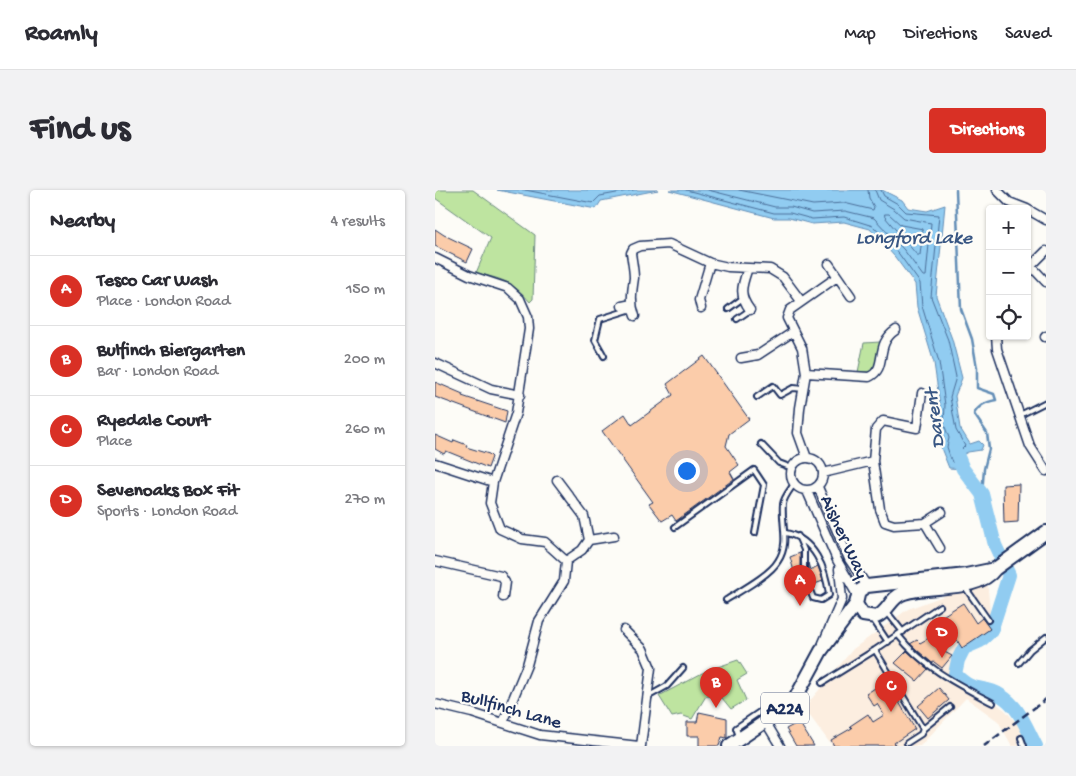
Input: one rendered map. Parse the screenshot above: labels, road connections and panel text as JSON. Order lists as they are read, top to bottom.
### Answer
{
  "streets": {
    "main road": ["A224"],
    "street": ["Aisher Way", "Bullfinch Lane"]
  },
  "crossings": [
    ["Aisher Way", "A224"]
  ],
  "water": ["Longford Lake", "Darent"],
  "page": {
    "header": "Roamly",
    "nav": ["Map", "Directions", "Saved"],
    "buttons": "Directions",
    "title": "Find us",
    "heading": ["Nearby", "4 results"],
    "map_buttons": ["+", "−"],
    "list": [
      {
        "mark": "A",
        "name": "Tesco Car Wash",
        "note": "Place · London Road",
        "value": "150 m"
      },
      {
        "mark": "B",
        "name": "Bulfinch Biergarten",
        "note": "Bar · London Road",
        "value": "200 m"
      },
      {
        "mark": "C",
        "name": "Ryedale Court",
        "note": "Place",
        "value": "260 m"
      },
      {
        "mark": "D",
        "name": "Sevenoaks Box Fit",
        "note": "Sports · London Road",
        "value": "270 m"
      }
    ],
    "pins": [
      "A",
      "D",
      "B",
      "C"
    ]
  }
}
